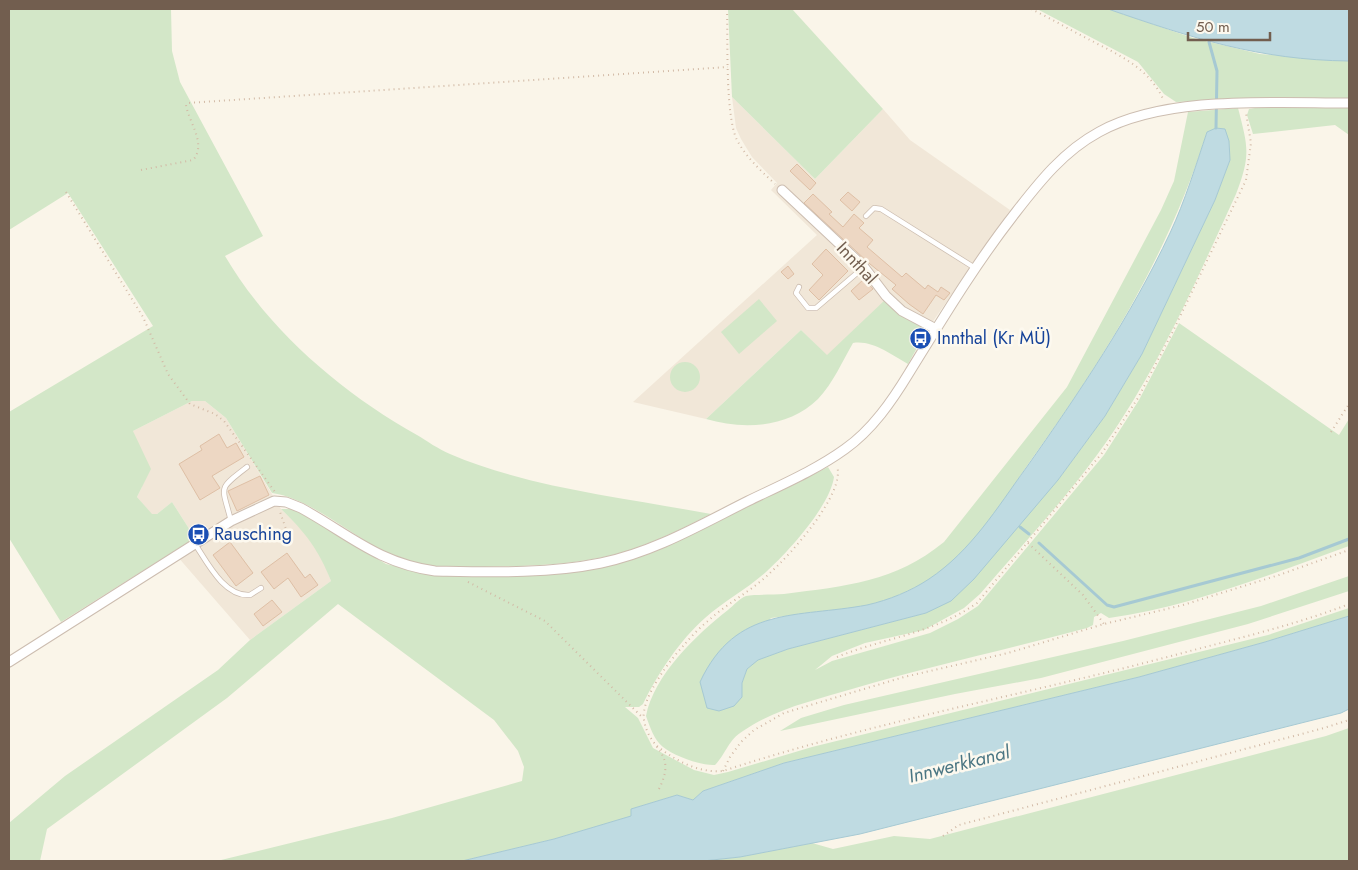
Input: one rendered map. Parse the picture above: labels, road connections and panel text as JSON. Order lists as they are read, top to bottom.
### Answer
{
  "streets": {
    "street": ["Innthal"]
  },
  "water": ["Innwerkkanal"],
  "places": {
    "bus stop": ["Innthal (Kr MÜ)", "Rausching"]
  },
  "scale_bar": "50 m"
}
